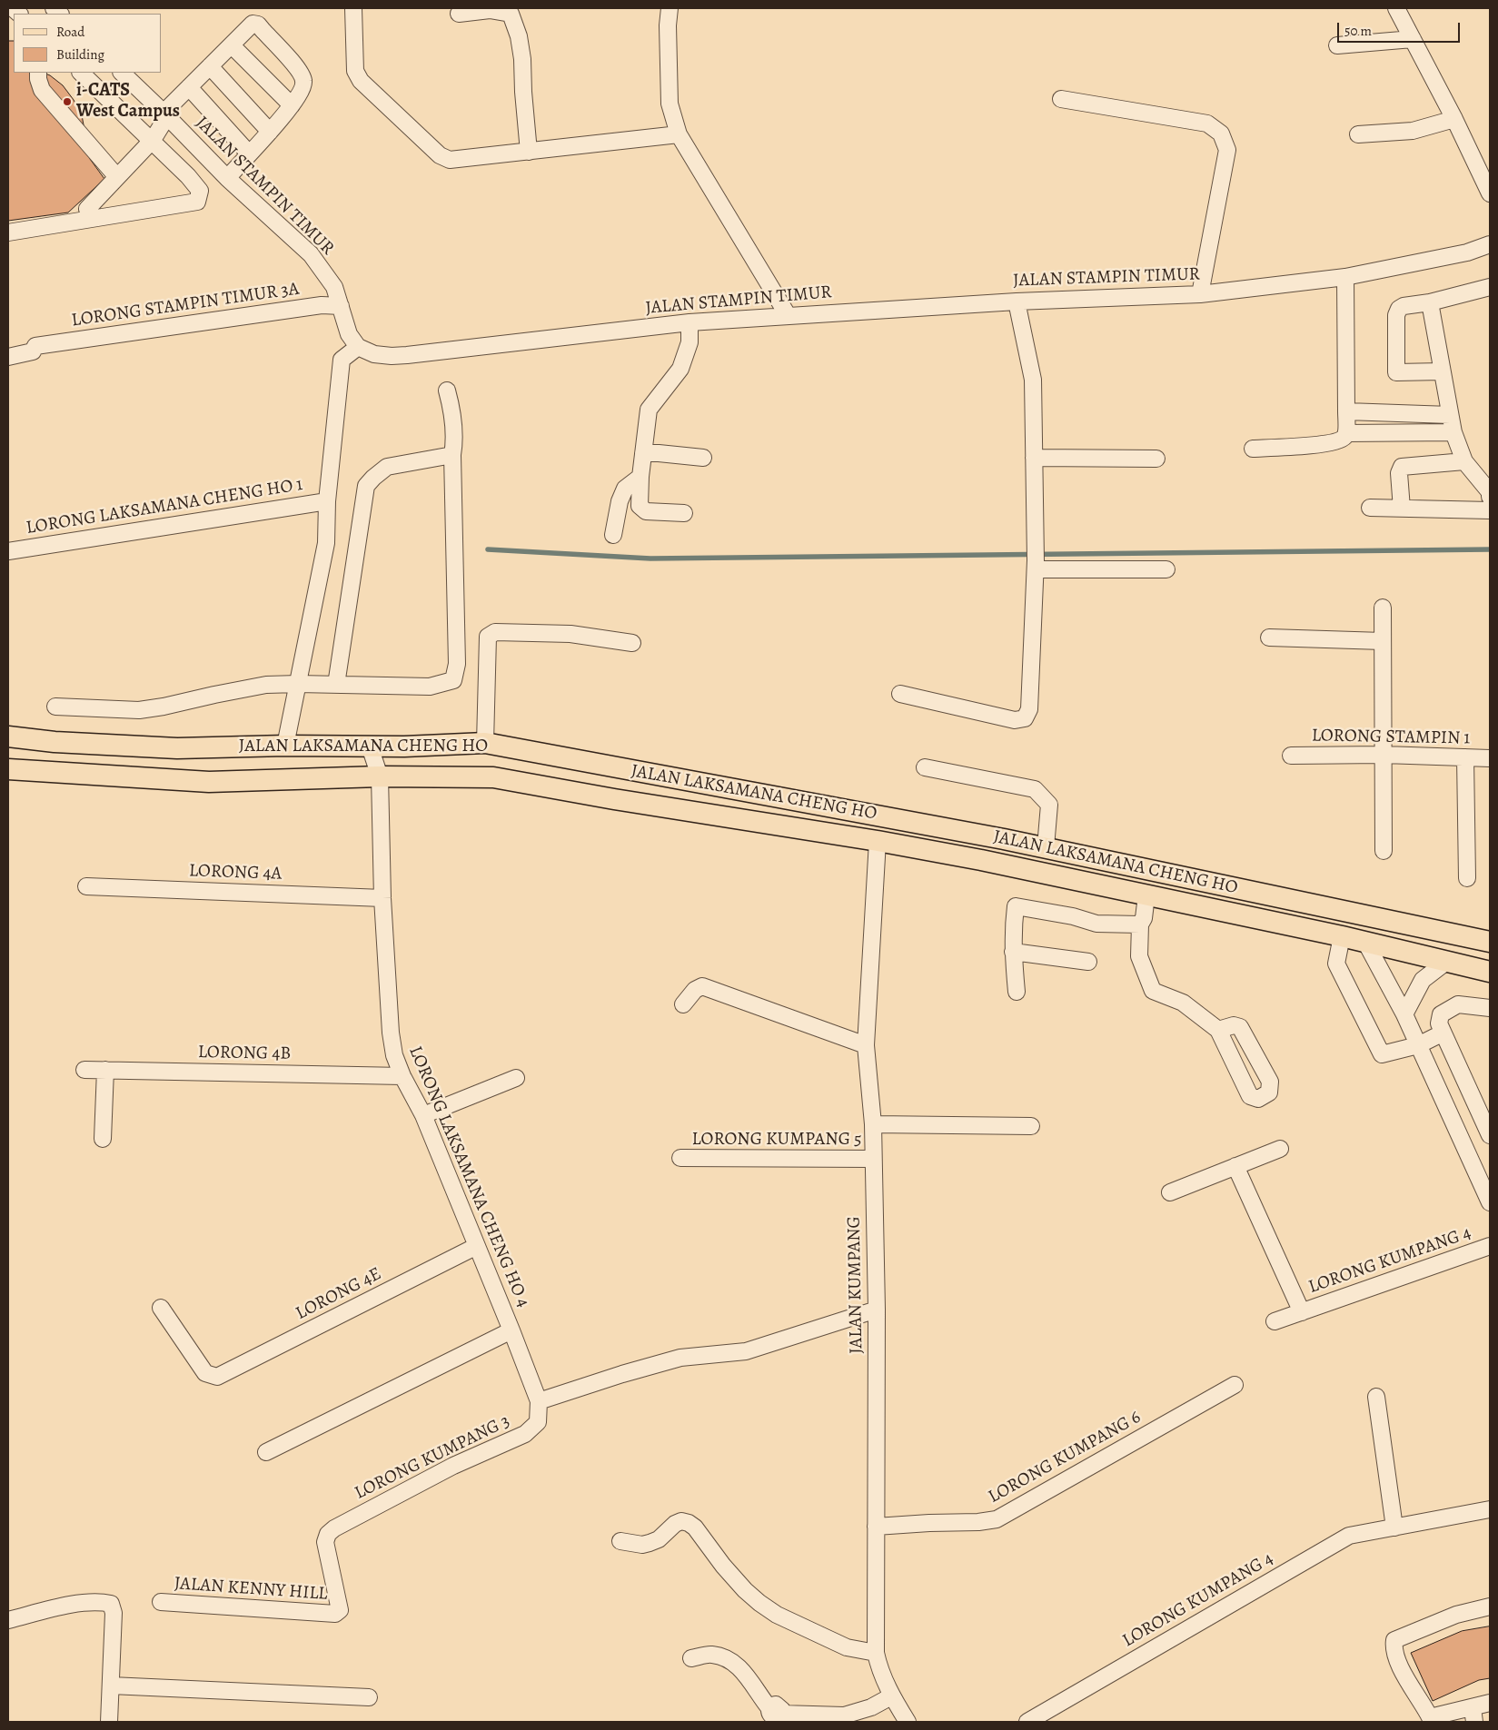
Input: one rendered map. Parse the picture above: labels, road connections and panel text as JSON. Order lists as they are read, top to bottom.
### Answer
{
  "streets": {
    "main road": ["JALAN LAKSAMANA CHENG HO"],
    "street": [
      "JALAN STAMPIN TIMUR",
      "LORONG STAMPIN TIMUR 3A",
      "LORONG LAKSAMANA CHENG HO 1",
      "LORONG STAMPIN 1",
      "LORONG 4A",
      "LORONG 4B",
      "LORONG KUMPANG 5",
      "LORONG LAKSAMANA CHENG HO 4",
      "LORONG KUMPANG 4",
      "JALAN KUMPANG",
      "LORONG 4E",
      "LORONG KUMPANG 3",
      "LORONG KUMPANG 6",
      "JALAN KENNY HILL"
    ]
  },
  "crossings": [
    ["JALAN STAMPIN TIMUR", "LORONG STAMPIN TIMUR 3A"],
    ["JALAN LAKSAMANA CHENG HO", "LORONG LAKSAMANA CHENG HO 4"],
    ["JALAN LAKSAMANA CHENG HO", "JALAN KUMPANG"],
    ["LORONG 4A", "LORONG LAKSAMANA CHENG HO 4"],
    ["LORONG 4B", "LORONG LAKSAMANA CHENG HO 4"],
    ["LORONG KUMPANG 5", "JALAN KUMPANG"],
    ["LORONG LAKSAMANA CHENG HO 4", "LORONG 4E"],
    ["LORONG LAKSAMANA CHENG HO 4", "LORONG KUMPANG 3"],
    ["JALAN KUMPANG", "LORONG KUMPANG 6"],
    ["LORONG KUMPANG 3", "JALAN KENNY HILL"]
  ],
  "places": ["i-CATS West Campus"],
  "legend": ["Road", "Building"],
  "scale_bar": "50 m"
}
